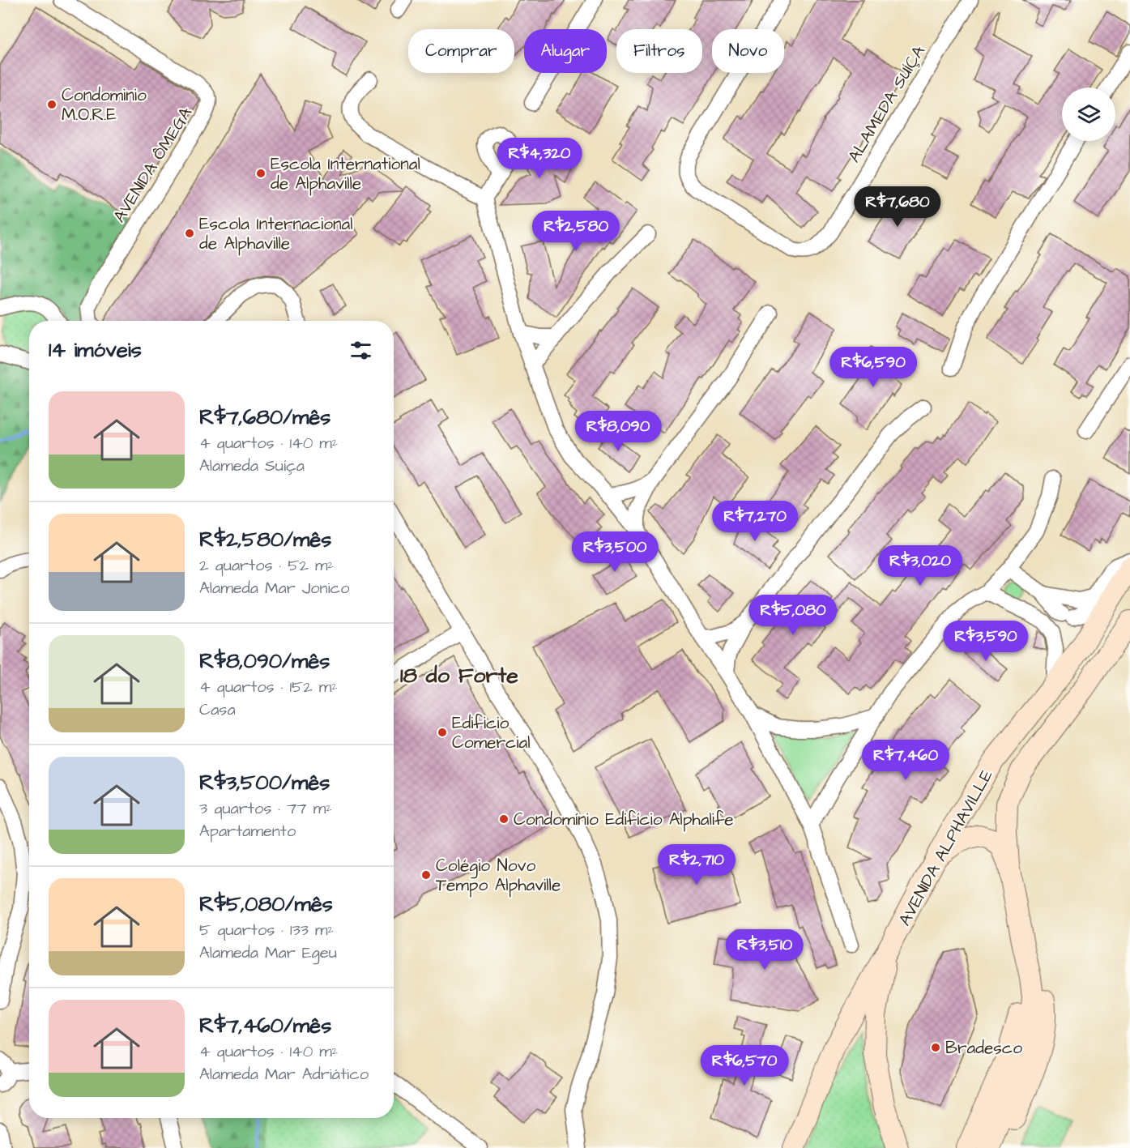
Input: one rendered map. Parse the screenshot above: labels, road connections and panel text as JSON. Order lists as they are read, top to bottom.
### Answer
{
  "streets": {
    "main road": ["AVENIDA ALPHAVILLE"],
    "street": ["ALAMEDA SUÍÇA", "AVENIDA ÔMEGA"]
  },
  "districts": ["18 do Forte"],
  "places": [
    "Condominio M.O.R.E",
    "Escola International de Alphaville",
    "Escola Internacional de Alphaville",
    "Edificio Comercial",
    "Condomínio Edifício Alphalife",
    "Colégio Novo Tempo Alphaville",
    "Bradesco"
  ],
  "page": {
    "chip": [
      "Comprar",
      "Alugar",
      "Filtros",
      "Novo"
    ],
    "price": [
      "R$4,320",
      "R$7,680",
      "R$2,580",
      "R$6,590",
      "R$8,090",
      "R$7,270",
      "R$3,500",
      "R$3,020",
      "R$5,080",
      "R$3,590",
      "R$7,460",
      "R$2,710",
      "R$3,510",
      "R$6,570"
    ],
    "heading": "14 imóveis",
    "list": [
      {
        "name": "R$7,680/mês",
        "note": "4 quartos · 140 m² · Alameda Suíça"
      },
      {
        "name": "R$2,580/mês",
        "note": "2 quartos · 52 m² · Alameda Mar Jonico"
      },
      {
        "name": "R$8,090/mês",
        "note": "4 quartos · 152 m² · Casa"
      },
      {
        "name": "R$3,500/mês",
        "note": "3 quartos · 77 m² · Apartamento"
      },
      {
        "name": "R$5,080/mês",
        "note": "5 quartos · 133 m² · Alameda Mar Egeu"
      },
      {
        "name": "R$7,460/mês",
        "note": "4 quartos · 140 m² · Alameda Mar Adriático"
      }
    ]
  }
}
